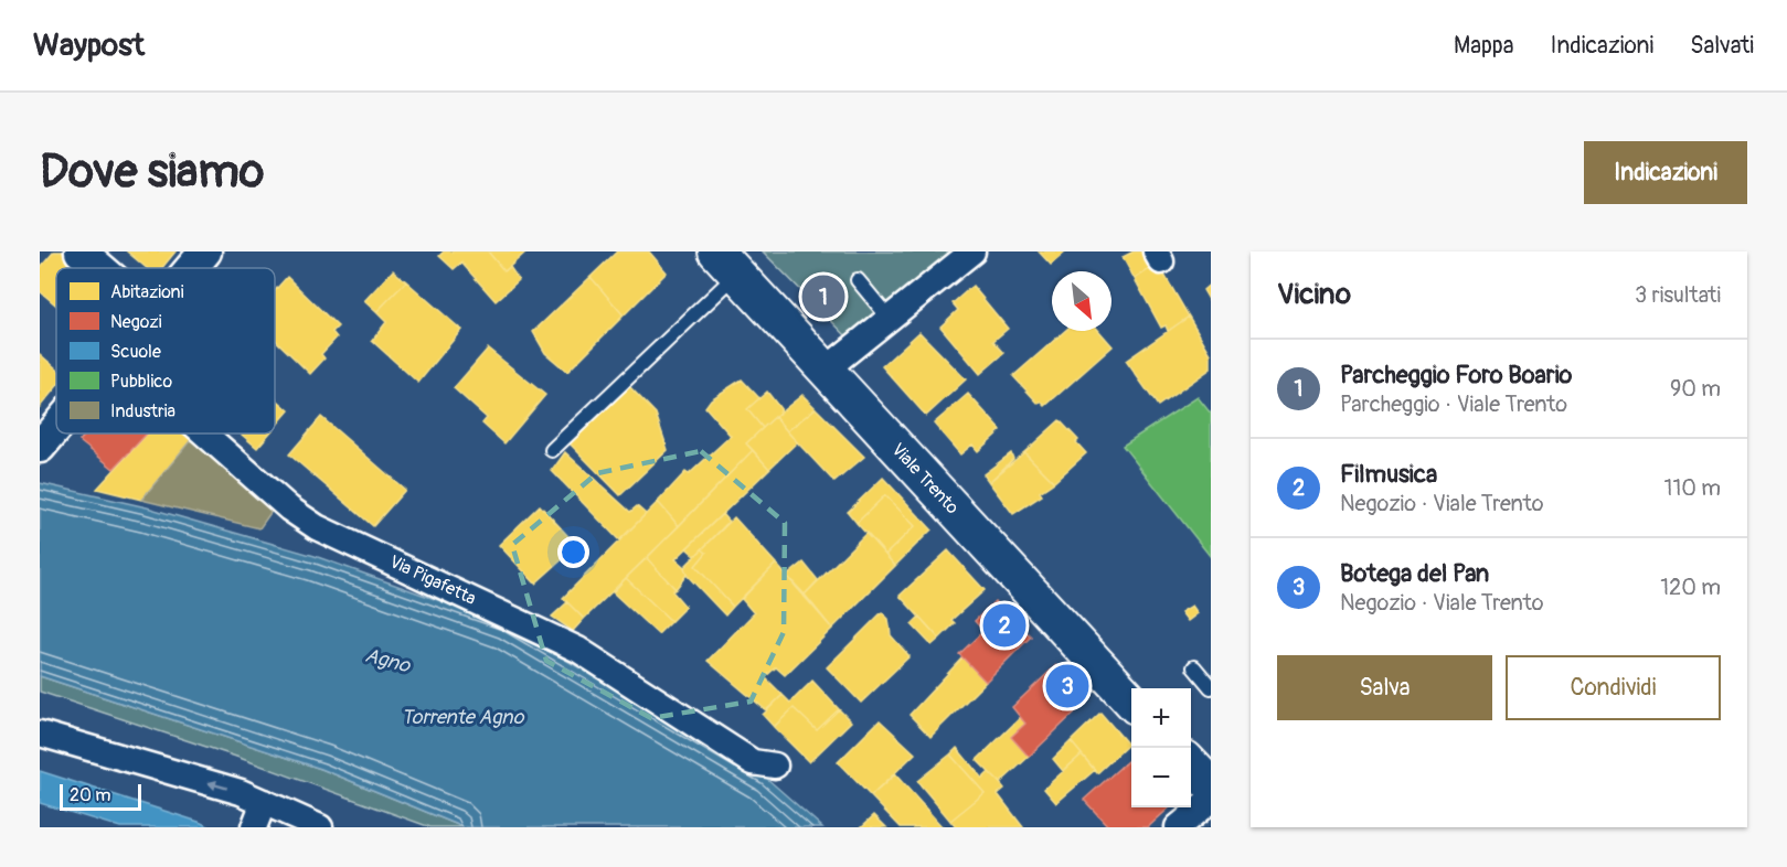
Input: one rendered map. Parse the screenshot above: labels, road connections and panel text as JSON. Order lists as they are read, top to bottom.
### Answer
{
  "streets": {
    "main road": ["Viale Trento"],
    "street": ["Via Pigafetta"]
  },
  "water": ["Agno", "Torrente Agno"],
  "legend": [
    "Abitazioni",
    "Negozi",
    "Scuole",
    "Pubblico",
    "Industria"
  ],
  "scale_bar": "20 m",
  "north": "bottom right",
  "page": {
    "header": "Waypost",
    "nav": ["Mappa", "Indicazioni", "Salvati"],
    "buttons": [
      "Indicazioni",
      ["Salva", "Condividi"]
    ],
    "title": "Dove siamo",
    "heading": ["Vicino", "3 risultati"],
    "pins": ["1", "2", "3"],
    "list": [
      {
        "mark": "1",
        "name": "Parcheggio Foro Boario",
        "note": "Parcheggio · Viale Trento",
        "value": "90 m"
      },
      {
        "mark": "2",
        "name": "Filmusica",
        "note": "Negozio · Viale Trento",
        "value": "110 m"
      },
      {
        "mark": "3",
        "name": "Botega del Pan",
        "note": "Negozio · Viale Trento",
        "value": "120 m"
      }
    ],
    "map_buttons": ["+", "−"],
    "scale": "20 m"
  }
}
